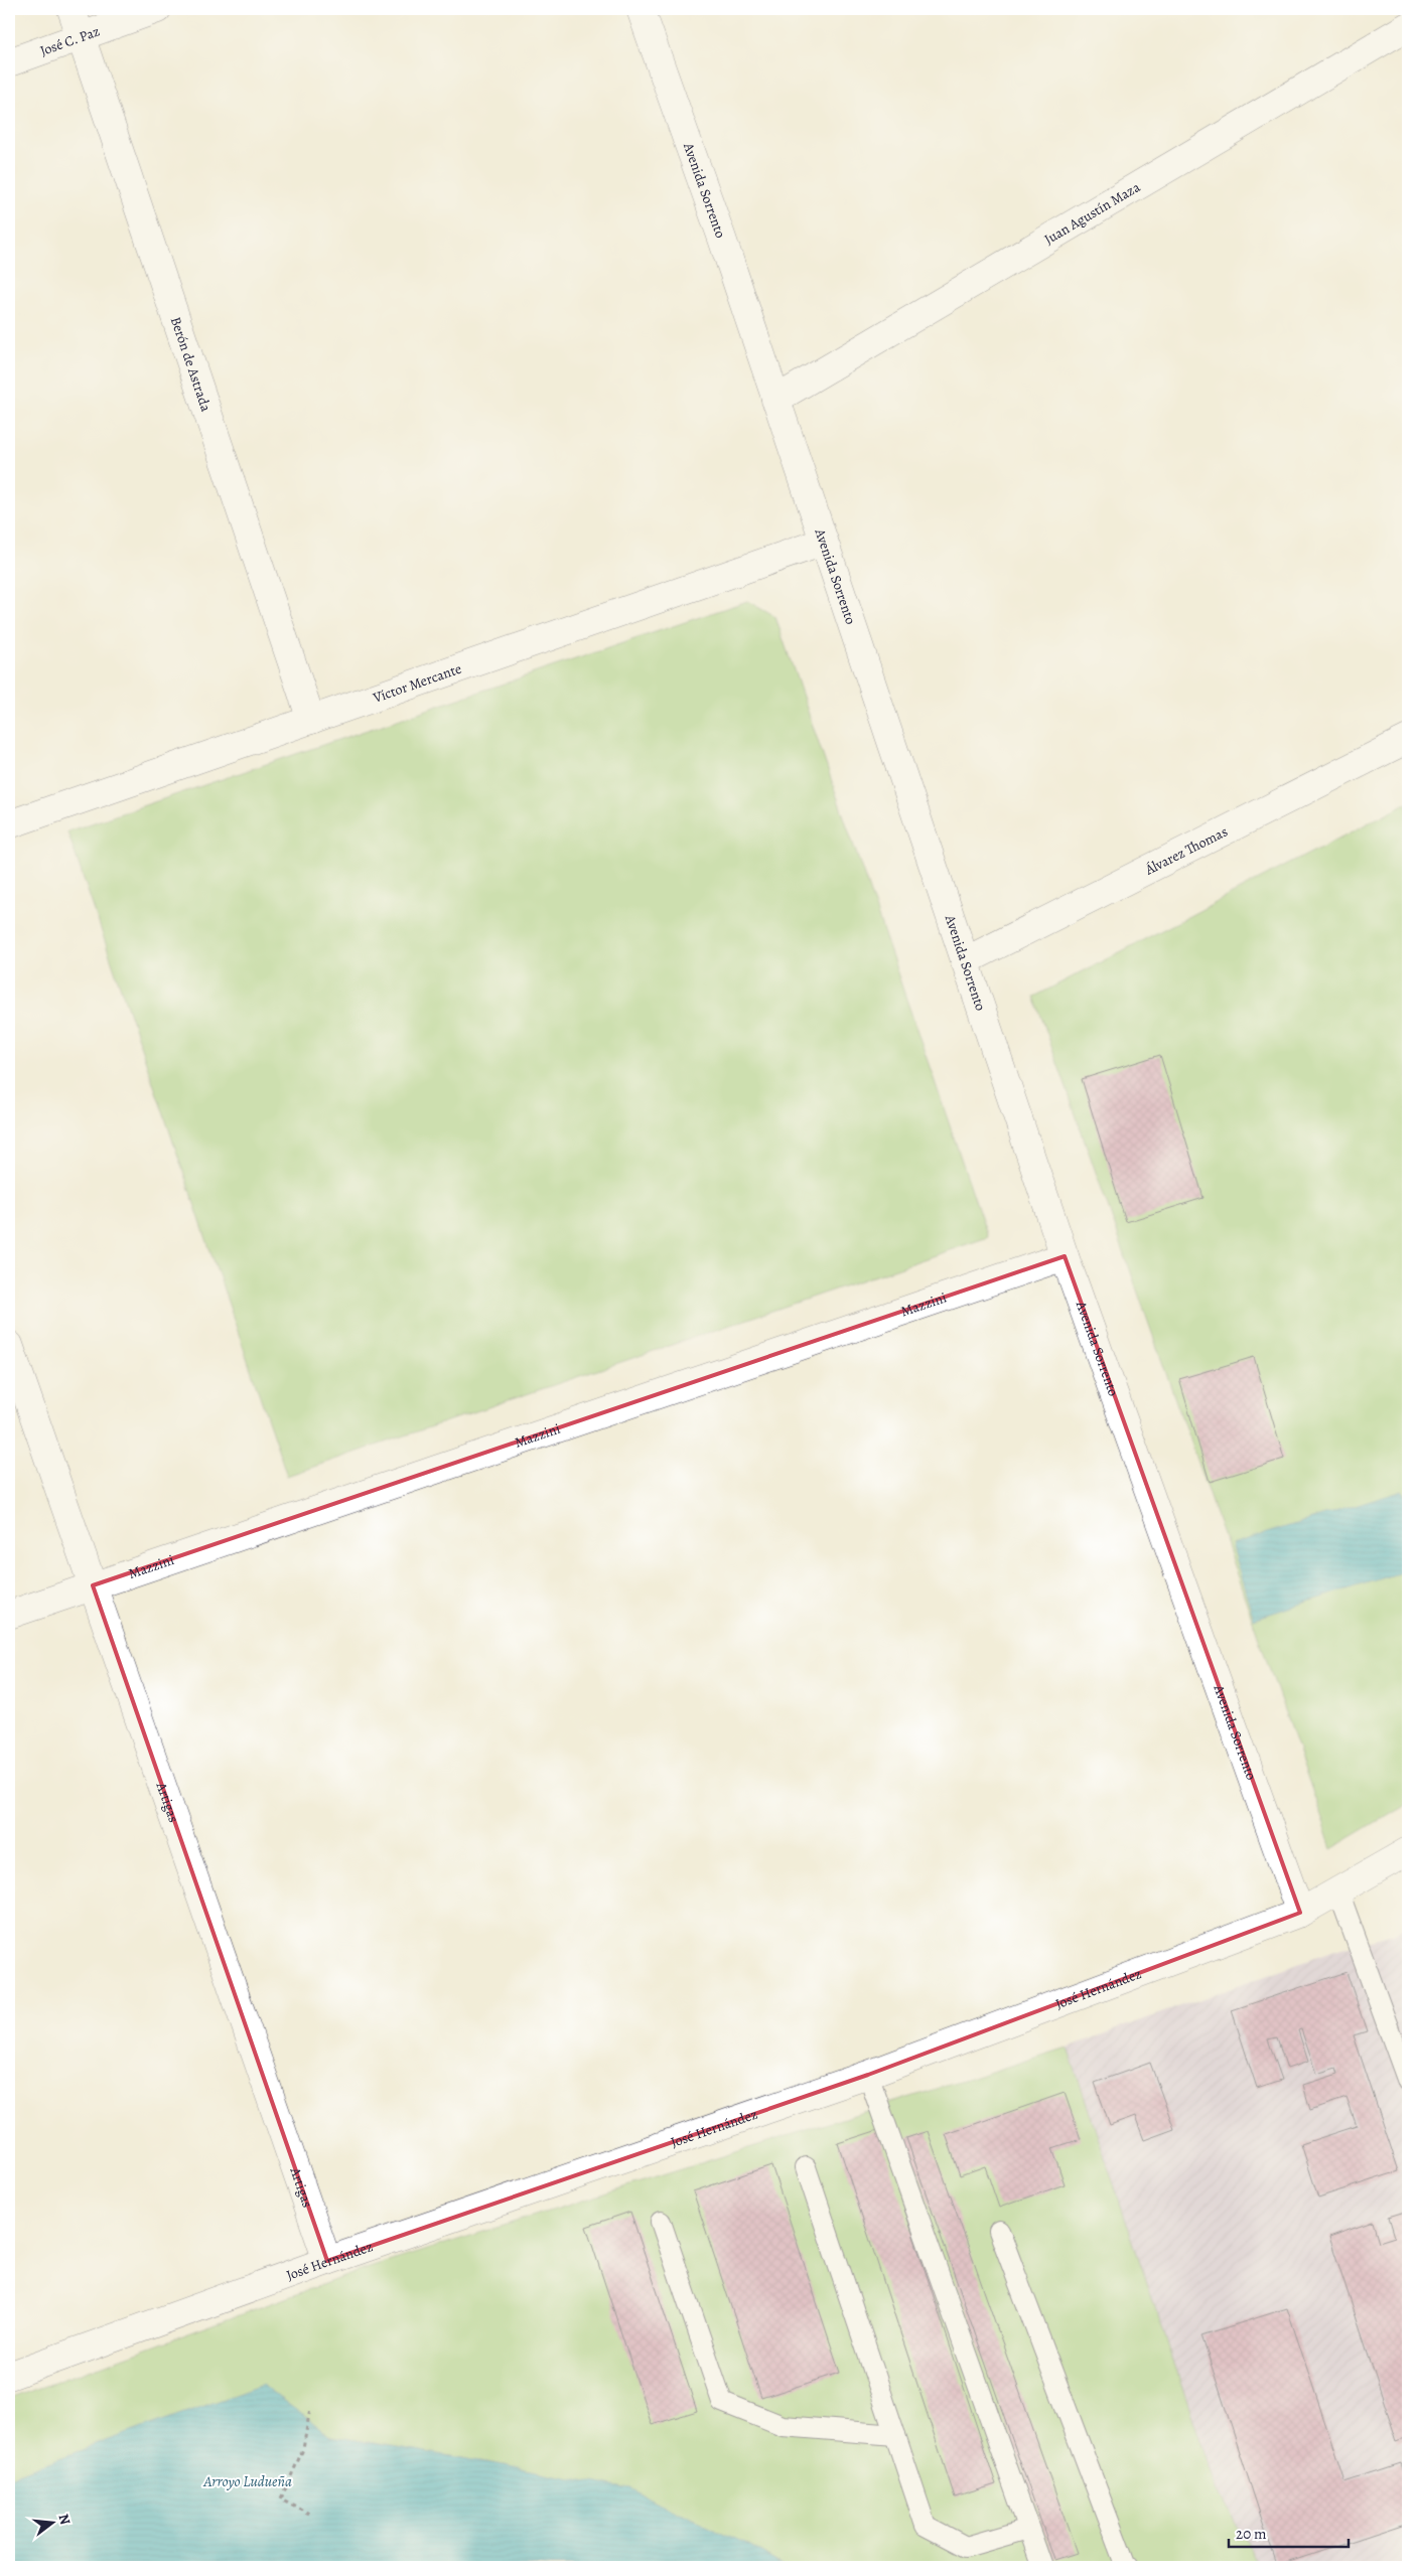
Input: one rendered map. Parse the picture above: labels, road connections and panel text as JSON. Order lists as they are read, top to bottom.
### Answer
{
  "streets": {
    "street": [
      "José C. Paz",
      "Avenida Sorrento",
      "Juan Agustín Maza",
      "Berón de Astrada",
      "Víctor Mercante",
      "Álvarez Thomas",
      "Mazzini",
      "Artigas",
      "José Hernández"
    ]
  },
  "crossings": [
    ["José C. Paz", "Berón de Astrada"],
    ["Avenida Sorrento", "Juan Agustín Maza"],
    ["Avenida Sorrento", "Víctor Mercante"],
    ["Avenida Sorrento", "Álvarez Thomas"],
    ["Avenida Sorrento", "Mazzini"],
    ["Avenida Sorrento", "José Hernández"],
    ["Berón de Astrada", "Víctor Mercante"],
    ["Mazzini", "Artigas"],
    ["Artigas", "José Hernández"]
  ],
  "water": ["Arroyo Ludueña"],
  "scale_bar": "20 m",
  "north": "right"
}
